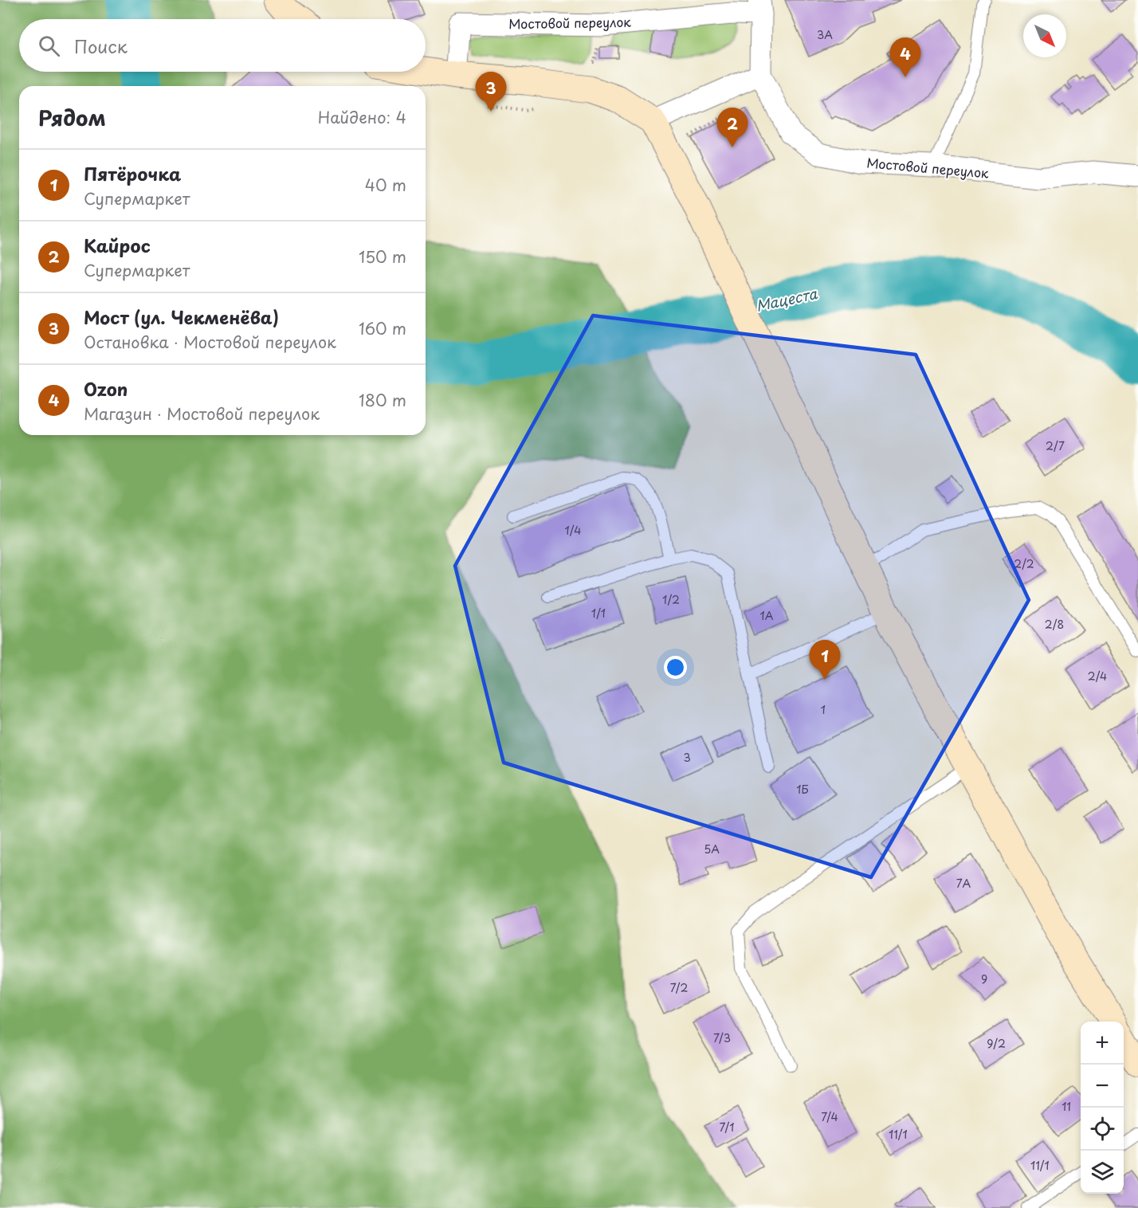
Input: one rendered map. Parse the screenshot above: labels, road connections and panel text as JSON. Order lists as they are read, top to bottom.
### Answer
{
  "streets": {
    "street": ["Мостовой переулок"]
  },
  "water": ["Мацеста"],
  "house_numbers": [
    "3А",
    "2/7",
    "1/4",
    "2/2",
    "1/2",
    "1/1",
    "1А",
    "2/8",
    "2/4",
    "1",
    "3",
    "1Б",
    "5А",
    "7А",
    "9",
    "7/2",
    "7/3",
    "9/2",
    "11",
    "7/4",
    "7/1",
    "11/1",
    "11/1"
  ],
  "north": "bottom right",
  "page": {
    "search": "Поиск",
    "pins": [
      "4",
      "3",
      "2",
      "1"
    ],
    "heading": ["Рядом", "Найдено: 4"],
    "list": [
      {
        "mark": "1",
        "name": "Пятёрочка",
        "note": "Супермаркет",
        "value": "40 m"
      },
      {
        "mark": "2",
        "name": "Кайрос",
        "note": "Супермаркет",
        "value": "150 m"
      },
      {
        "mark": "3",
        "name": "Мост (ул. Чекменёва)",
        "note": "Остановка · Мостовой переулок",
        "value": "160 m"
      },
      {
        "mark": "4",
        "name": "Ozon",
        "note": "Магазин · Мостовой переулок",
        "value": "180 m"
      }
    ],
    "map_buttons": ["+", "−"]
  }
}
